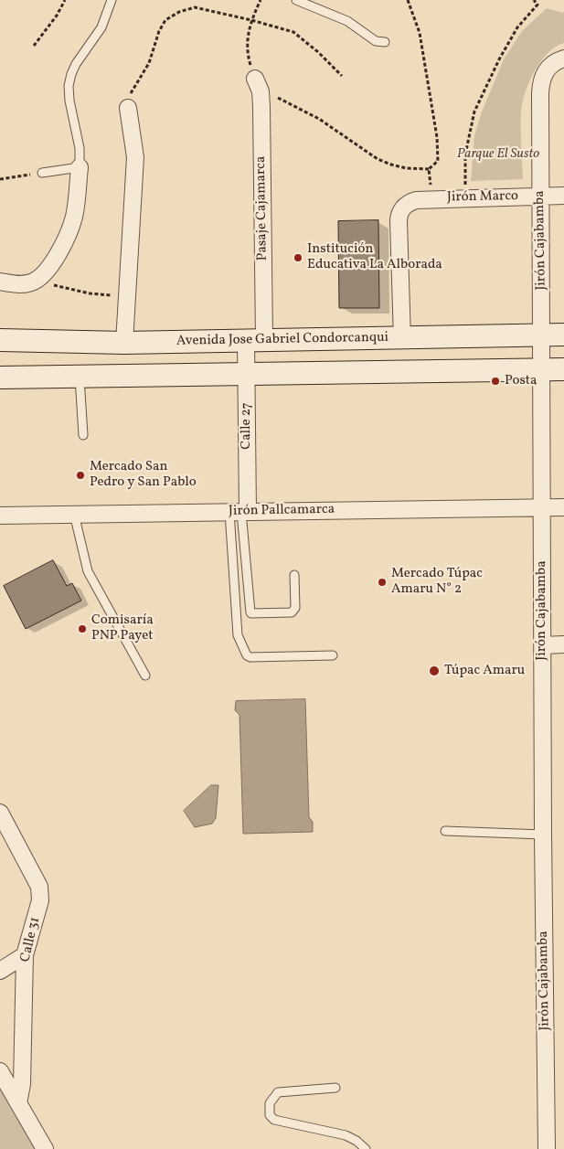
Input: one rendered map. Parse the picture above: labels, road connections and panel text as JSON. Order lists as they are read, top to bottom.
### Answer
{
  "streets": {
    "main road": ["Avenida Jose Gabriel Condorcanqui"],
    "street": [
      "Jirón Marco",
      "Pasaje Cajamarca",
      "Jirón Cajabamba",
      "Calle 27",
      "Jirón Pallcamarca",
      "Calle 31"
    ]
  },
  "crossings": [
    ["Jirón Marco", "Jirón Cajabamba"],
    ["Jirón Marco", "Avenida Jose Gabriel Condorcanqui"],
    ["Pasaje Cajamarca", "Avenida Jose Gabriel Condorcanqui"],
    ["Pasaje Cajamarca", "Calle 27"],
    ["Jirón Cajabamba", "Avenida Jose Gabriel Condorcanqui"],
    ["Jirón Cajabamba", "Jirón Pallcamarca"],
    ["Avenida Jose Gabriel Condorcanqui", "Calle 27"],
    ["Calle 27", "Jirón Pallcamarca"]
  ],
  "parks": ["Parque El Susto"],
  "places": [
    "Institución Educativa La Alborada",
    "Posta",
    "Mercado San Pedro y San Pablo",
    "Mercado Túpac Amaru N° 2",
    "Comisaría PNP Payet",
    "Túpac Amaru"
  ]
}
